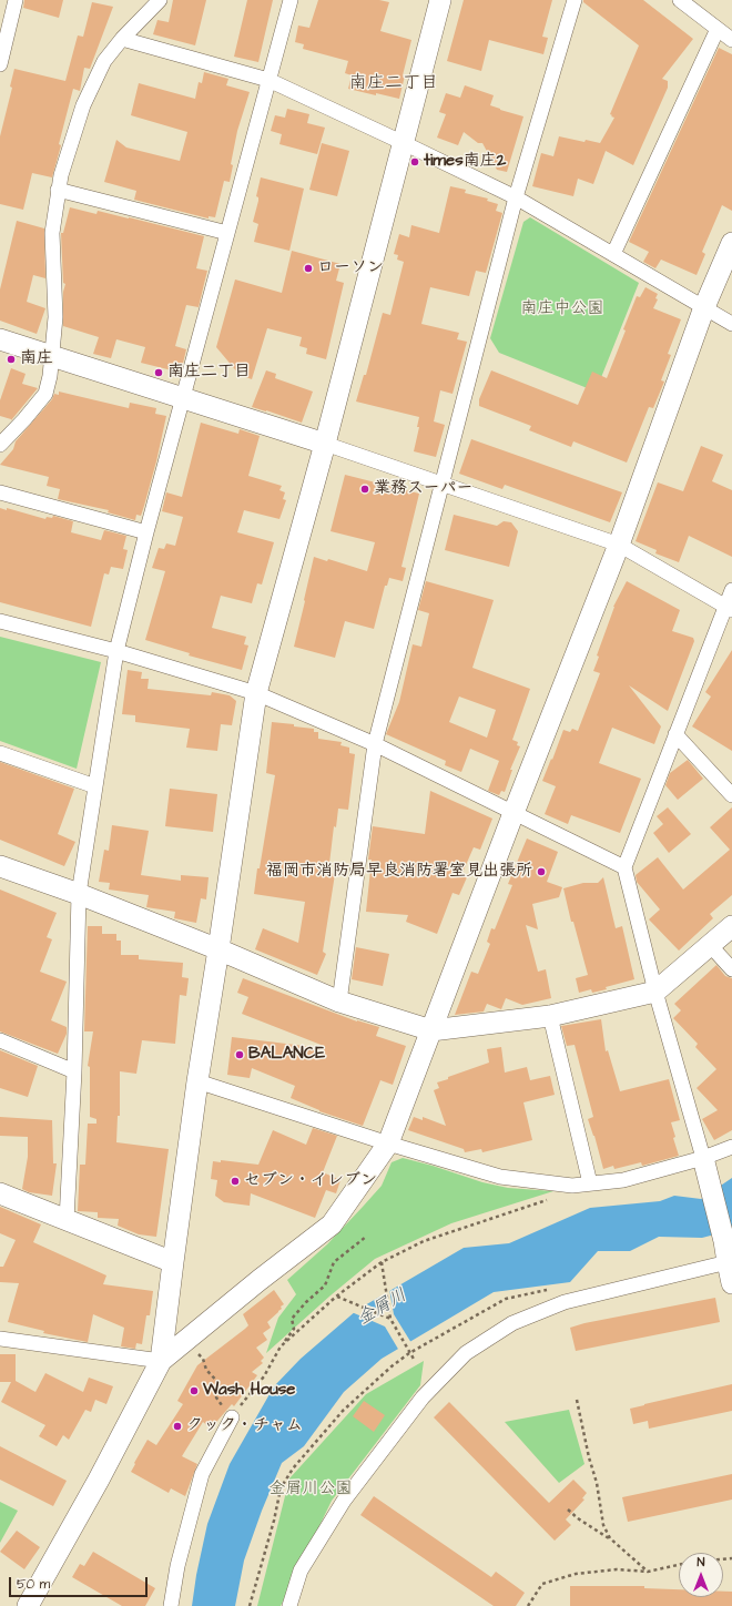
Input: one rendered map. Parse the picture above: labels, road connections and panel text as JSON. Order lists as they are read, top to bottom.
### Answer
{
  "districts": ["南庄二丁目"],
  "water": ["金屑川"],
  "parks": ["南庄中公園", "金屑川公園"],
  "places": [
    "times南庄2",
    "ローソン",
    "南庄",
    "南庄二丁目",
    "業務スーパー",
    "福岡市消防局早良消防署室見出張所",
    "BALANCE",
    "セブン・イレブン",
    "Wash House",
    "クック・チャム"
  ],
  "scale_bar": "50 m",
  "north": "top"
}
